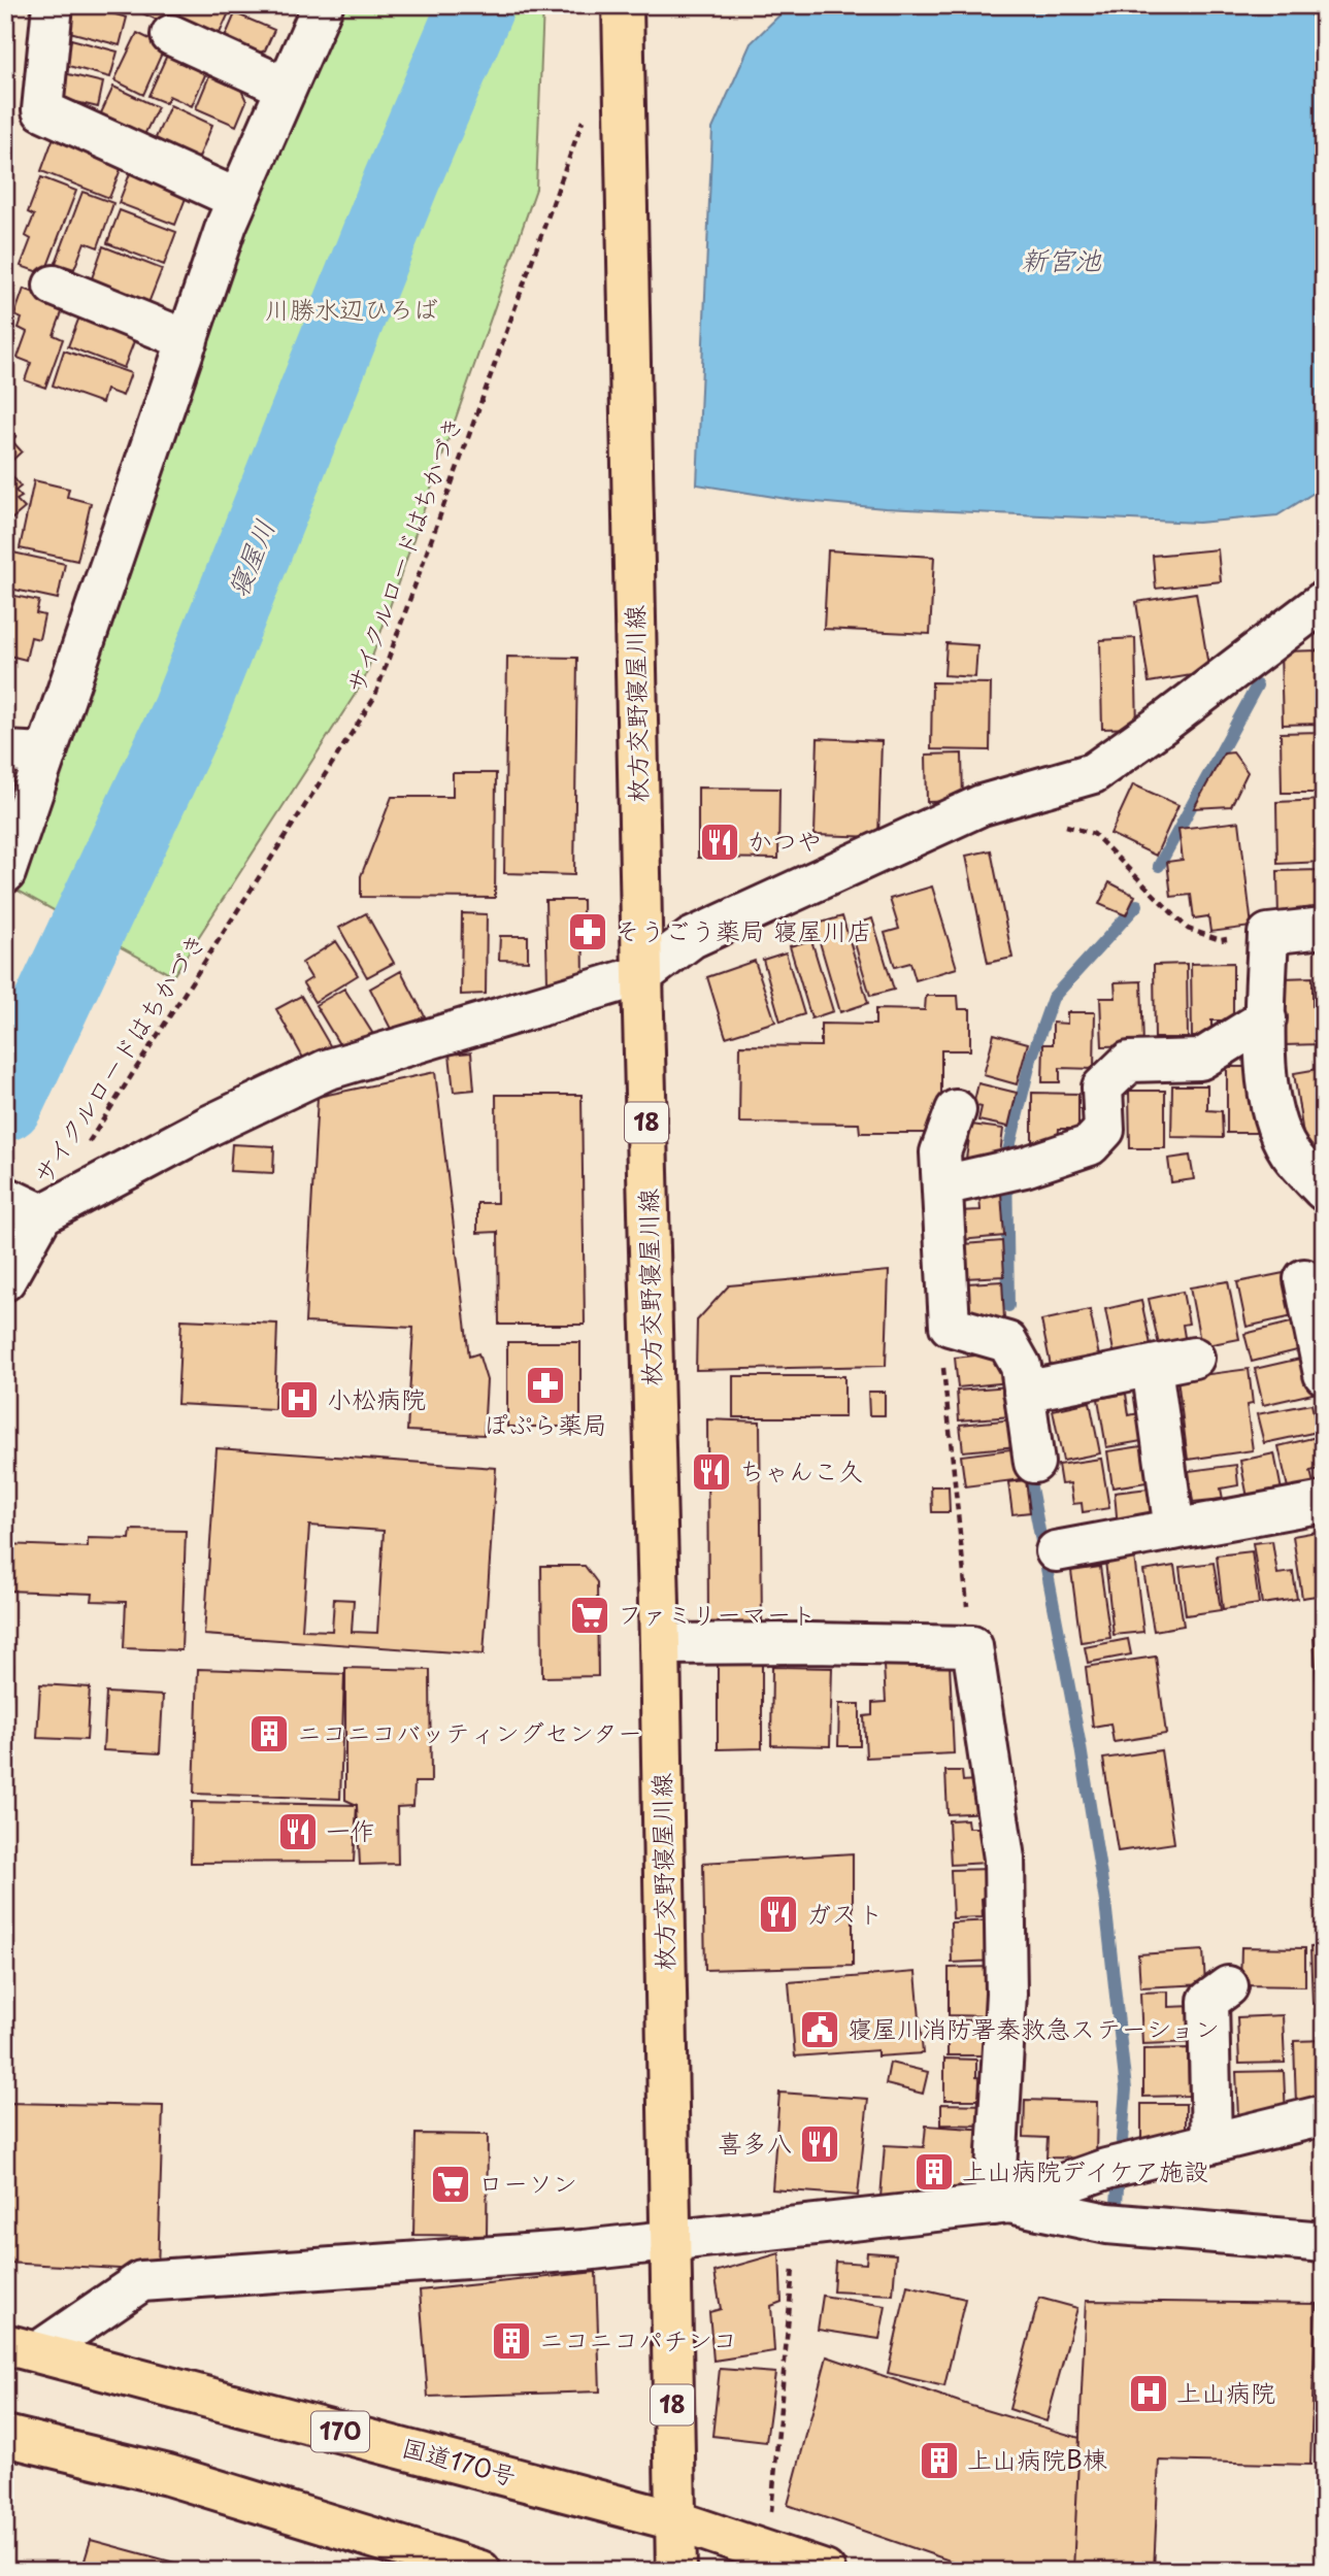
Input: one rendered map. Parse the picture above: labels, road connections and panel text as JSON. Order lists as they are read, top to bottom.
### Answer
{
  "streets": {
    "main road": [
      "枚方交野寝屋川線",
      "18",
      "170",
      "国道170号"
    ],
    "path": ["サイクルロードはちかづき"]
  },
  "crossings": [
    ["枚方交野寝屋川線", "国道170号"]
  ],
  "water": ["新宮池", "寝屋川"],
  "parks": ["川勝水辺ひろば"],
  "places": {
    "restaurant": [
      "かつや",
      "ちゃんこ久",
      "一作",
      "ガスト",
      "喜多八"
    ],
    "pharmacy": ["そうごう薬局 寝屋川店", "ぽぷら薬局"],
    "hospital": ["小松病院", "上山病院"],
    "supermarket": ["ファミリーマート", "ローソン"],
    "building": [
      "ニコニコバッティングセンター",
      "上山病院デイケア施設",
      "ニコニコパチンコ",
      "上山病院B棟"
    ],
    "public building": ["寝屋川消防署秦救急ステーション"]
  }
}
